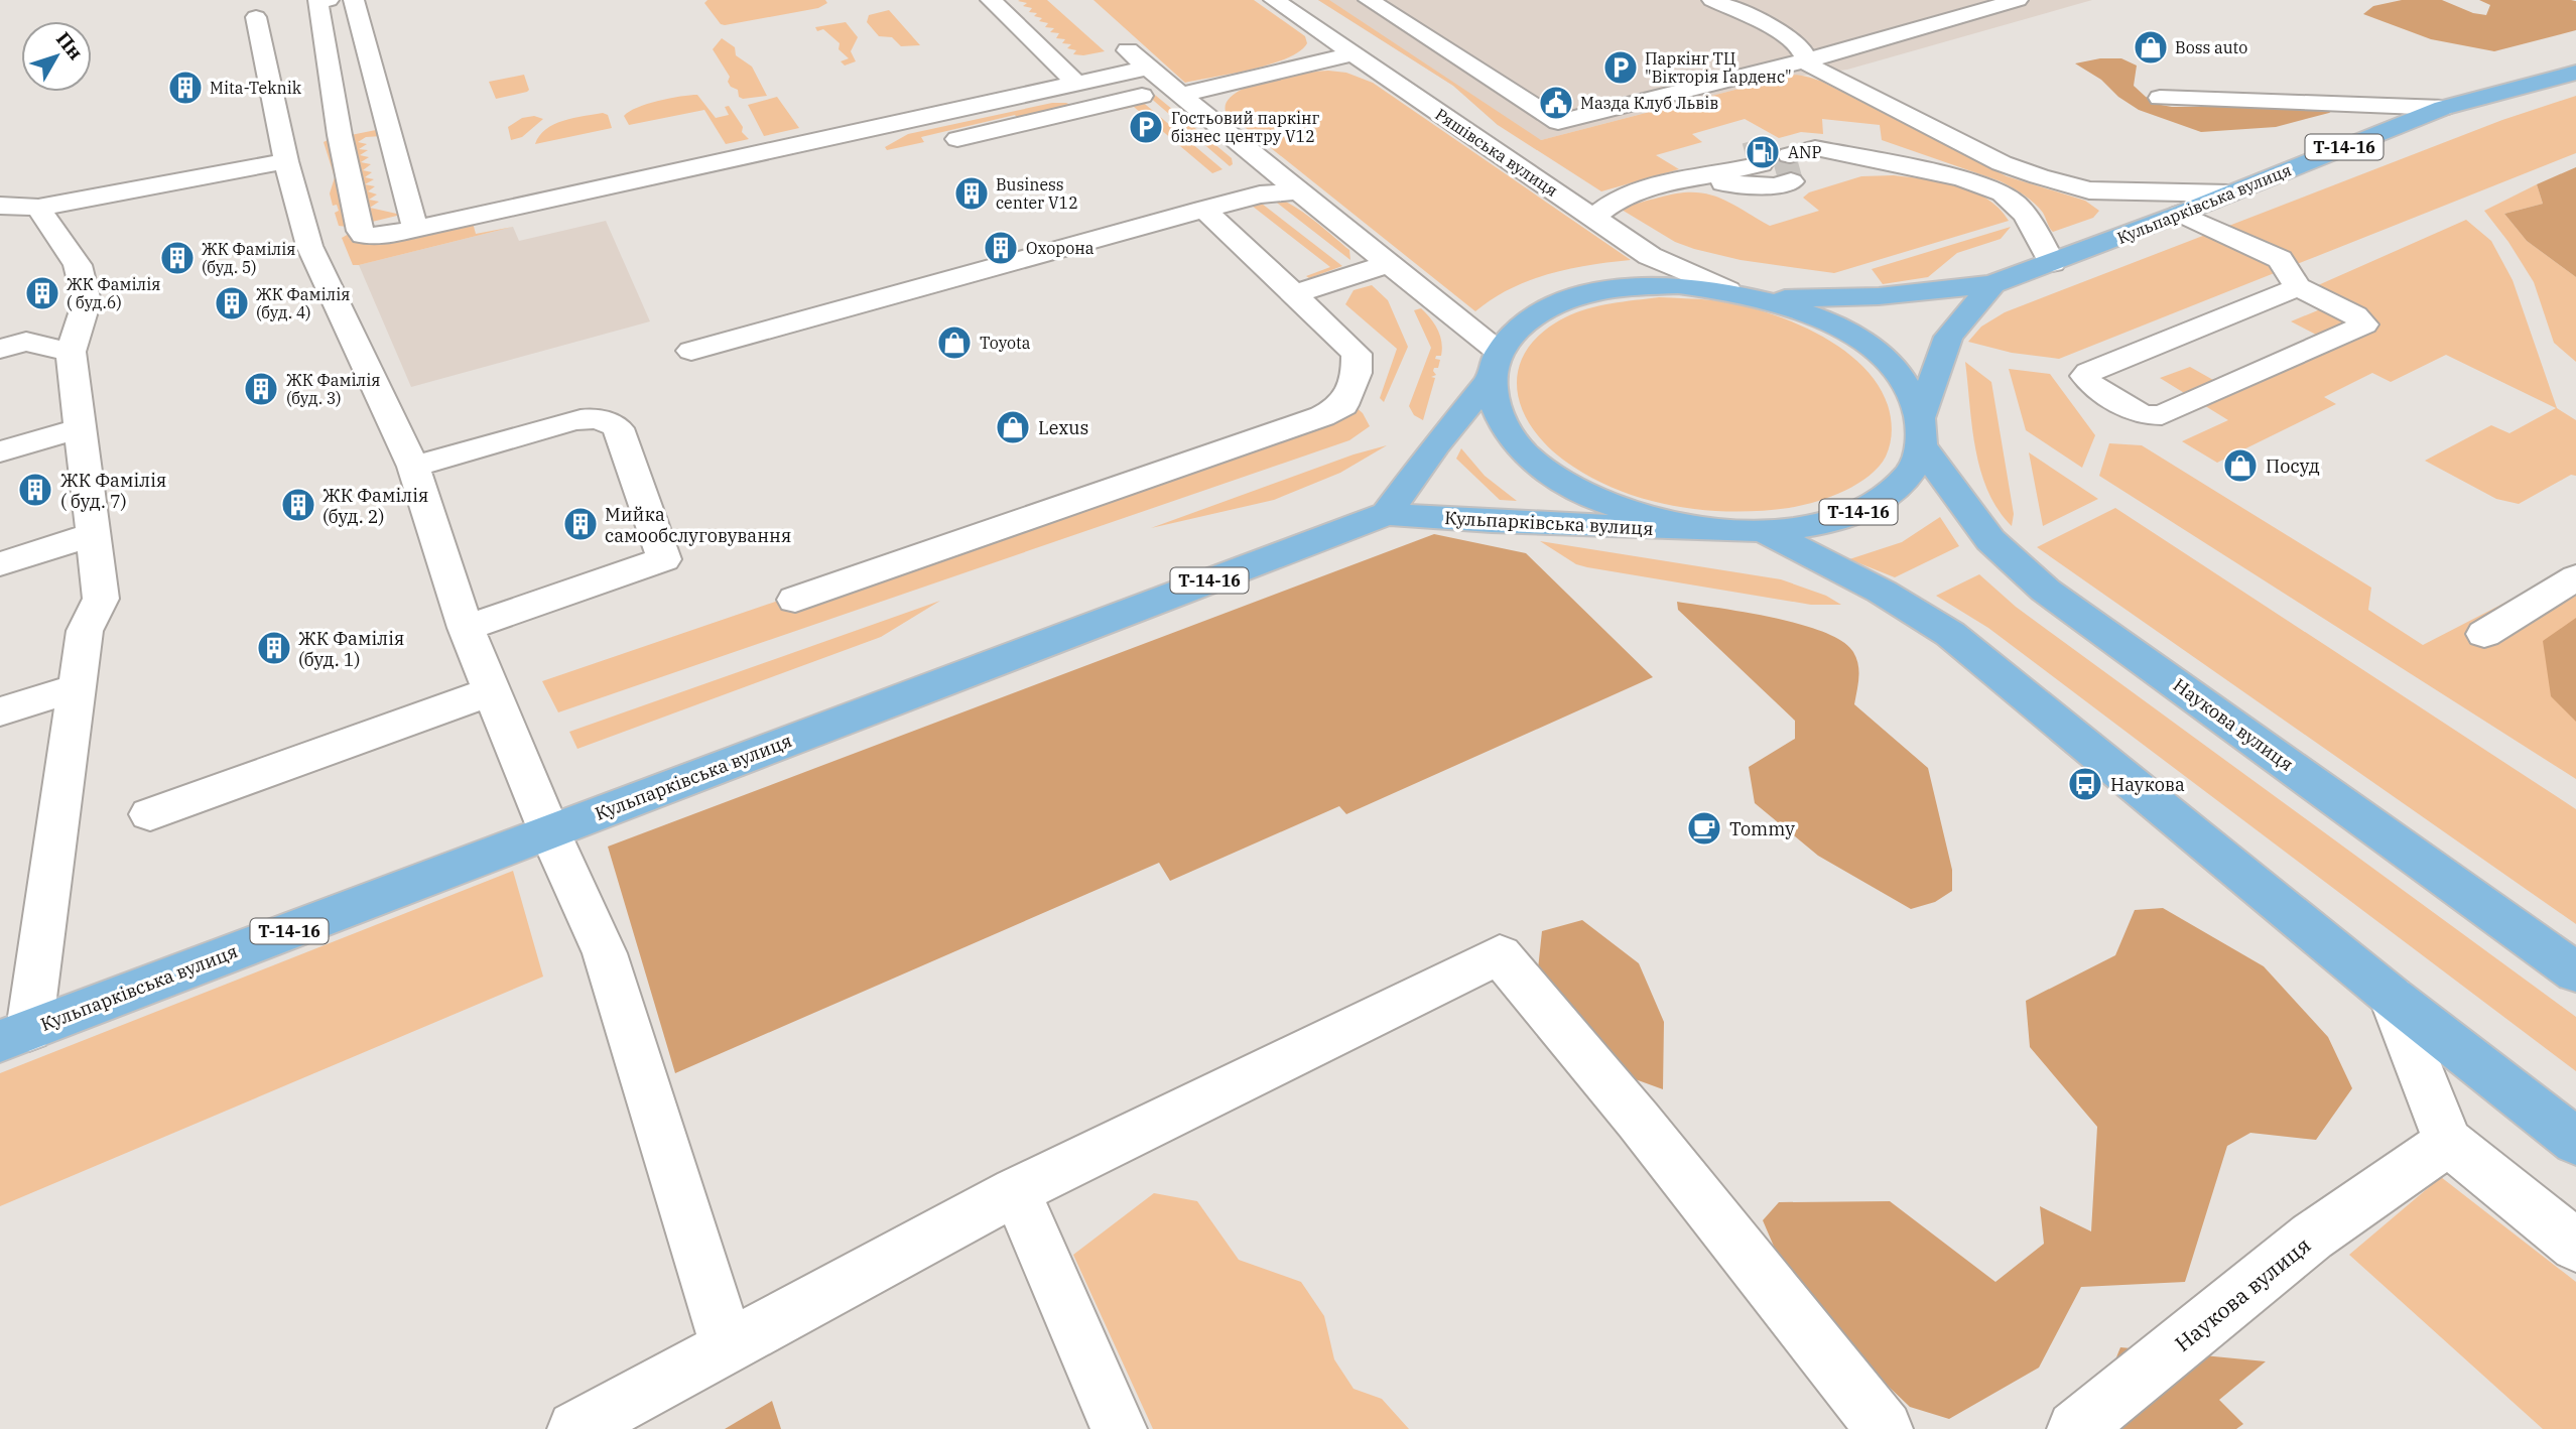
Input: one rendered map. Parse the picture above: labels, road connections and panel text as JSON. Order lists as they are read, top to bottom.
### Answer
{
  "streets": {
    "main road": ["Т-14-16", "Кульпарківська вулиця", "Наукова вулиця"],
    "street": ["Ряшівська вулиця"]
  },
  "crossings": [
    ["Т-14-16", "Ряшівська вулиця"],
    ["Т-14-16", "Кульпарківська вулиця"],
    ["Т-14-16", "Наукова вулиця"],
    ["Кульпарківська вулиця", "Наукова вулиця"]
  ],
  "places": {
    "shop": [
      "Boss auto",
      "Toyota",
      "Lexus",
      "Посуд"
    ],
    "parking": ["Паркінг ТЦ \"Вікторія Ґарденс\"", "Гостьовий паркінг бізнес центру V12"],
    "building": [
      "Mita-Teknik",
      "Business center V12",
      "Охорона",
      "ЖК Фамілія (буд. 5)",
      "ЖК Фамілія ( буд.6)",
      "ЖК Фамілія (буд. 4)",
      "ЖК Фамілія (буд. 3)",
      "ЖК Фамілія ( буд. 7)",
      "ЖК Фамілія (буд. 2)",
      "Мийка самообслуговування",
      "ЖК Фамілія (буд. 1)"
    ],
    "public building": ["Мазда Клуб Львів"],
    "fuel station": ["ANP"],
    "bus stop": ["Наукова"],
    "cafe": ["Tommy"]
  },
  "north": "top right"
}
